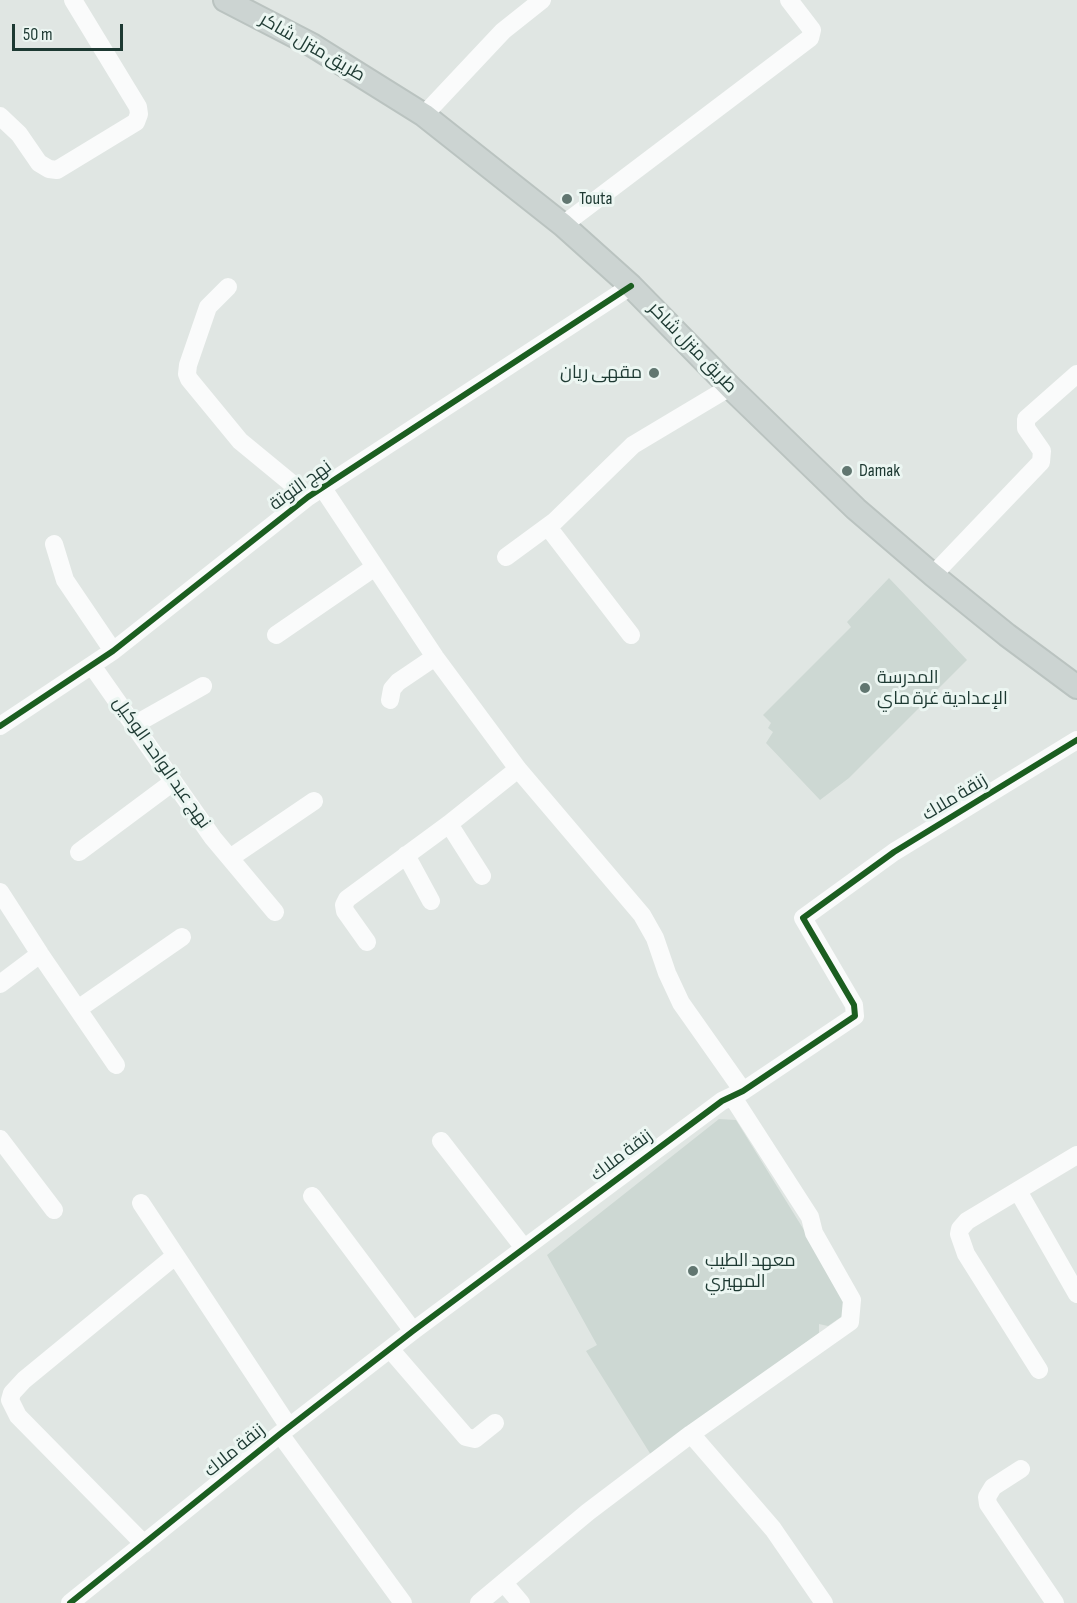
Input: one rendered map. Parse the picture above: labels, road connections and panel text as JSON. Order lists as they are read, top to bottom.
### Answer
{
  "streets": {
    "main road": ["طريق منزل شاكر"],
    "street": ["نهج التوتة", "نهج عبد الواحد الوكيل", "زنقة ملاك"]
  },
  "crossings": [
    ["طريق منزل شاكر", "نهج التوتة"],
    ["نهج التوتة", "نهج عبد الواحد الوكيل"]
  ],
  "places": [
    "Touta",
    "مقهى ريان",
    "Damak",
    "المدرسة الإعدادية غرة ماي",
    "معهد الطيب المهيري"
  ],
  "scale_bar": "50 m"
}
